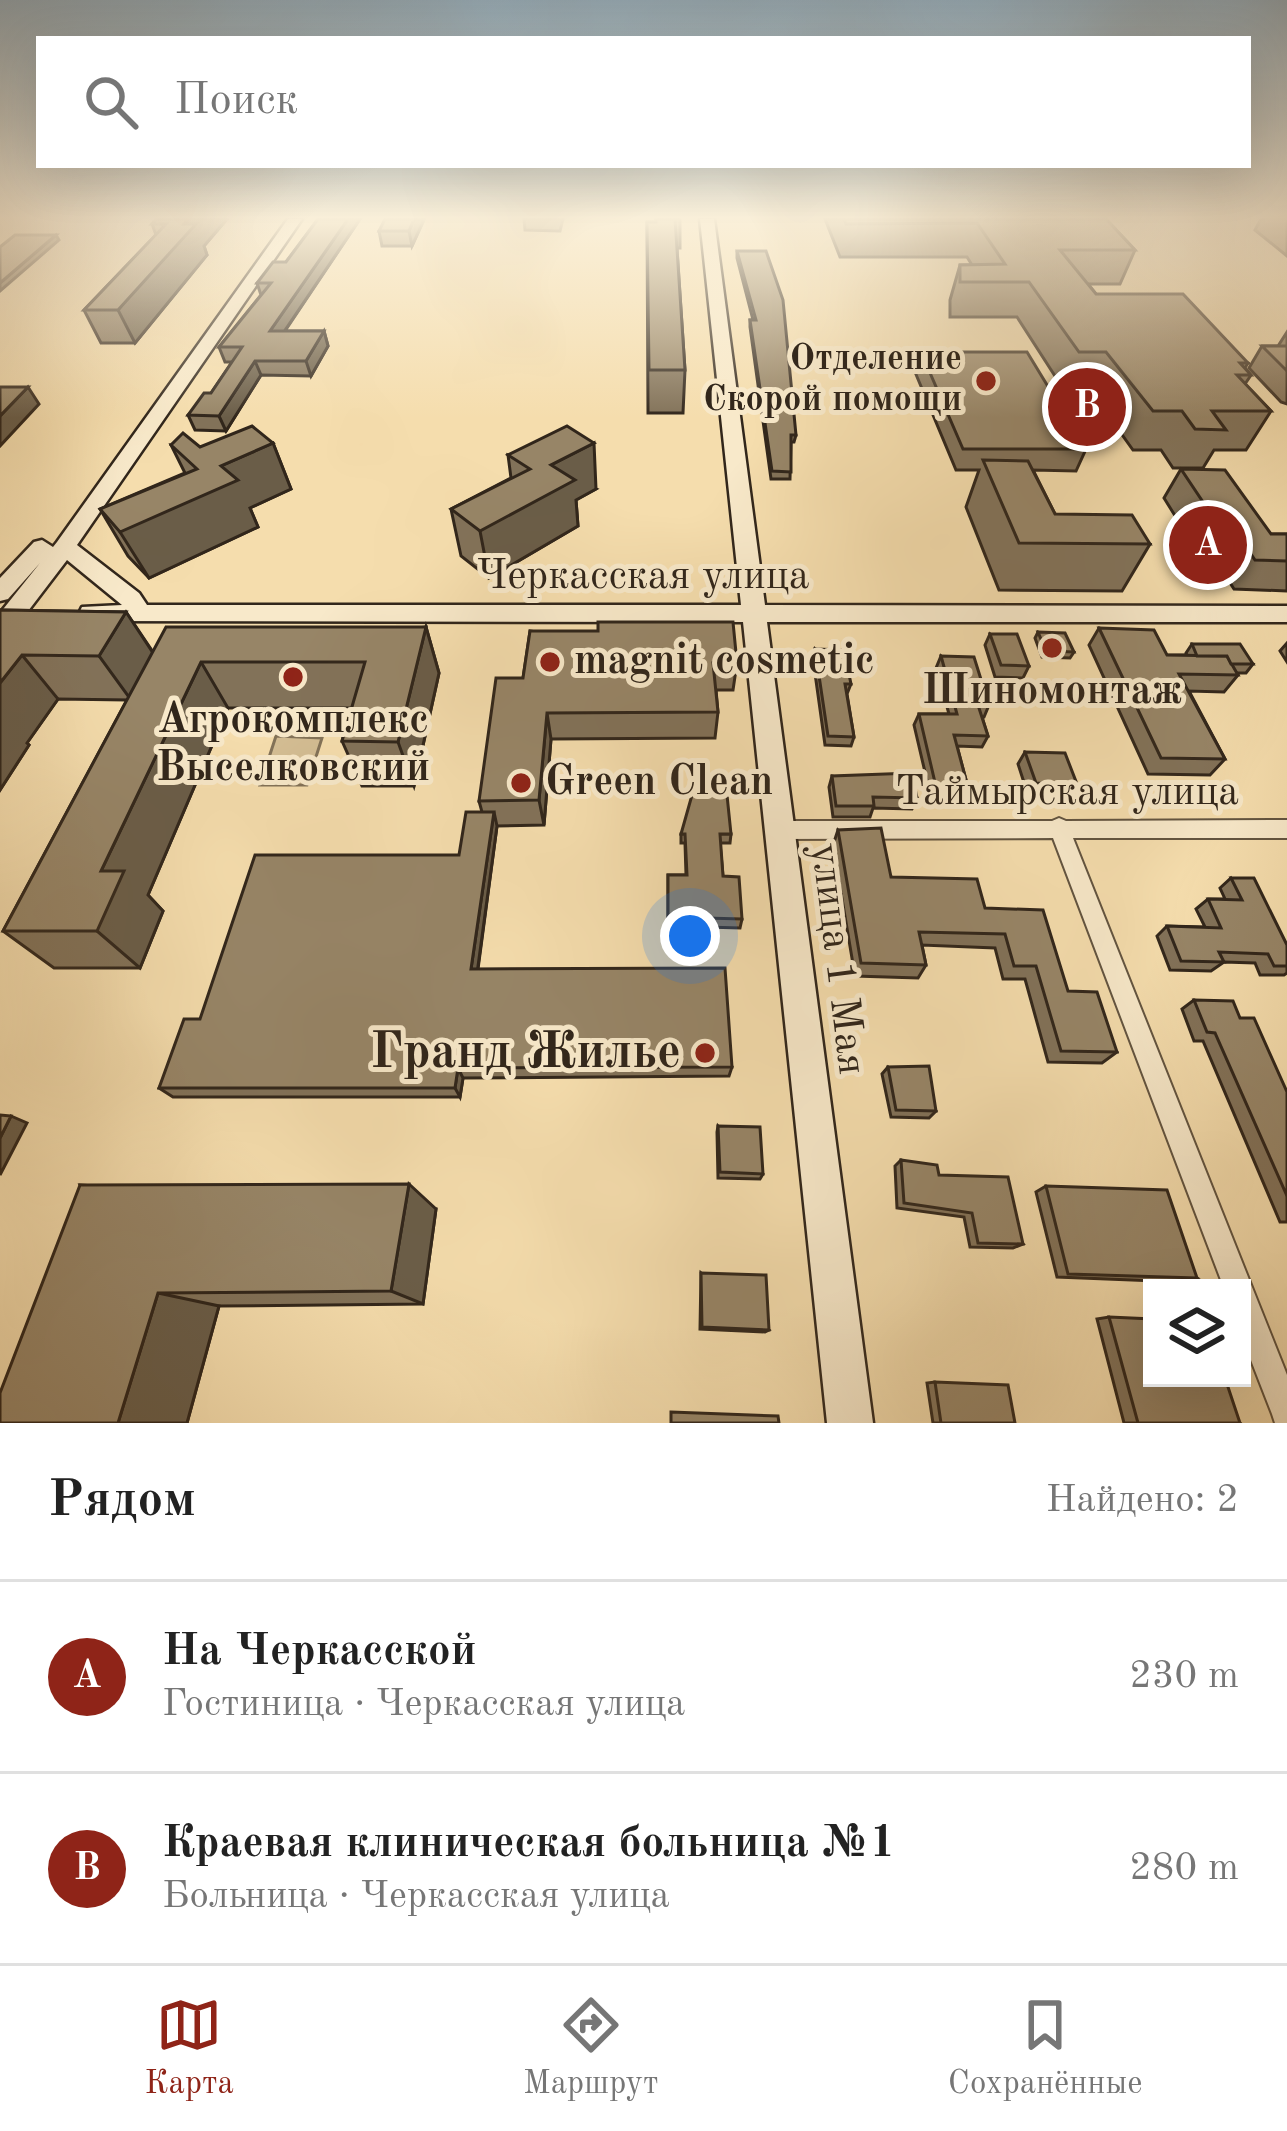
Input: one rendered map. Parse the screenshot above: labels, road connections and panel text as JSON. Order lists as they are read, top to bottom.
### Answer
{
  "streets": {
    "street": ["Черкасская улица", "Таймырская улица", "улица 1 Мая"]
  },
  "crossings": [
    ["Черкасская улица", "улица 1 Мая"],
    ["Таймырская улица", "улица 1 Мая"]
  ],
  "places": [
    "Отделение Скорой помощи",
    "Шиномонтаж",
    "magnit cosmetic",
    "Агрокомплекс Выселковский",
    "Green Clean",
    "Гранд Жилье"
  ],
  "page": {
    "search": "Поиск",
    "pins": ["B", "A"],
    "heading": ["Рядом", "Найдено: 2"],
    "list": [
      {
        "mark": "A",
        "name": "На Черкасской",
        "note": "Гостиница · Черкасская улица",
        "value": "230 m"
      },
      {
        "mark": "B",
        "name": "Краевая клиническая больница №1",
        "note": "Больница · Черкасская улица",
        "value": "280 m"
      }
    ],
    "nav": ["Карта", "Маршрут", "Сохранённые"]
  }
}
